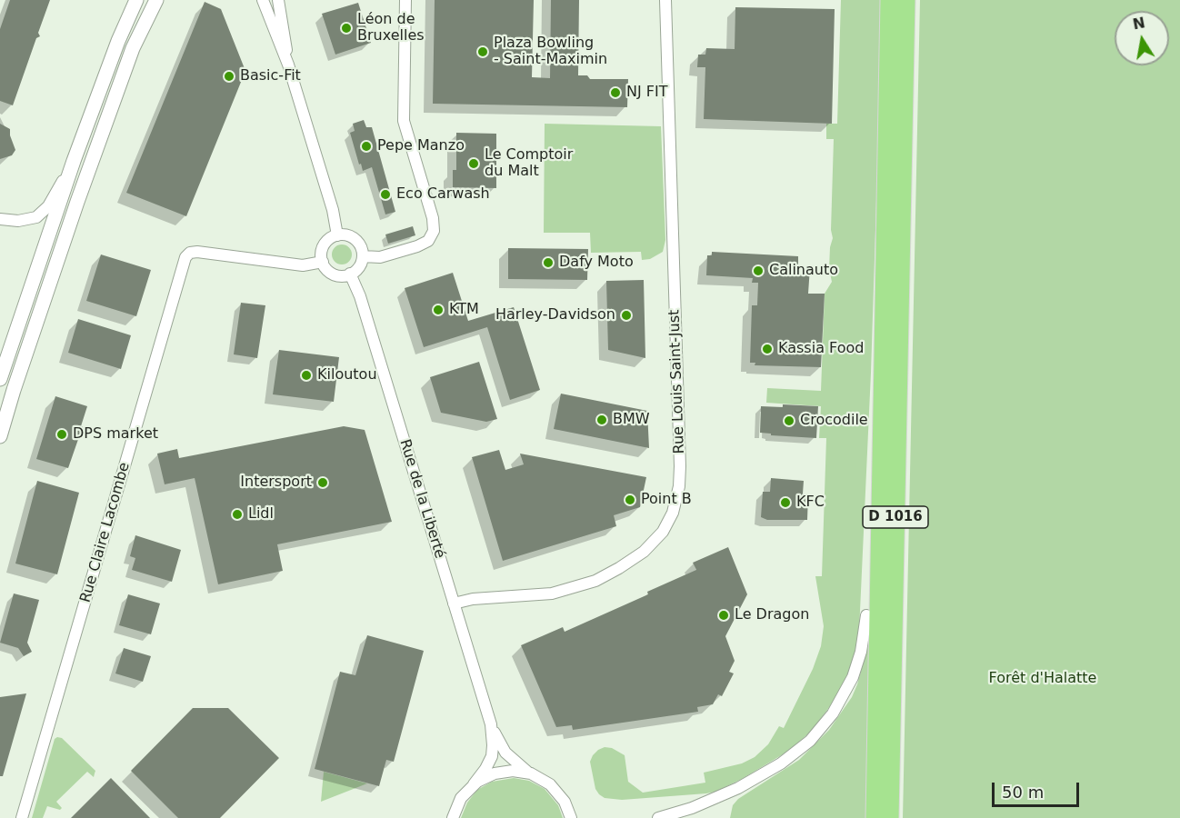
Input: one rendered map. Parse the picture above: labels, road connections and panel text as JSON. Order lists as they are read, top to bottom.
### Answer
{
  "streets": {
    "highway": ["D 1016"],
    "street": ["Rue Louis Saint-Just", "Rue de la Liberté", "Rue Claire Lacombe"]
  },
  "crossings": [
    ["Rue Louis Saint-Just", "Rue de la Liberté"],
    ["Rue de la Liberté", "Rue Claire Lacombe"]
  ],
  "parks": ["Forêt d'Halatte"],
  "places": [
    "Léon de Bruxelles",
    "Plaza Bowling - Saint-Maximin",
    "Basic-Fit",
    "NJ FIT",
    "Pepe Manzo",
    "Le Comptoir du Malt",
    "Eco Carwash",
    "Dafy Moto",
    "Calinauto",
    "KTM",
    "Harley-Davidson",
    "Kassia Food",
    "Kiloutou",
    "BMW",
    "Crocodile",
    "DPS market",
    "Intersport",
    "Point B",
    "KFC",
    "Lidl",
    "Le Dragon"
  ],
  "scale_bar": "50 m",
  "north": "top"
}
